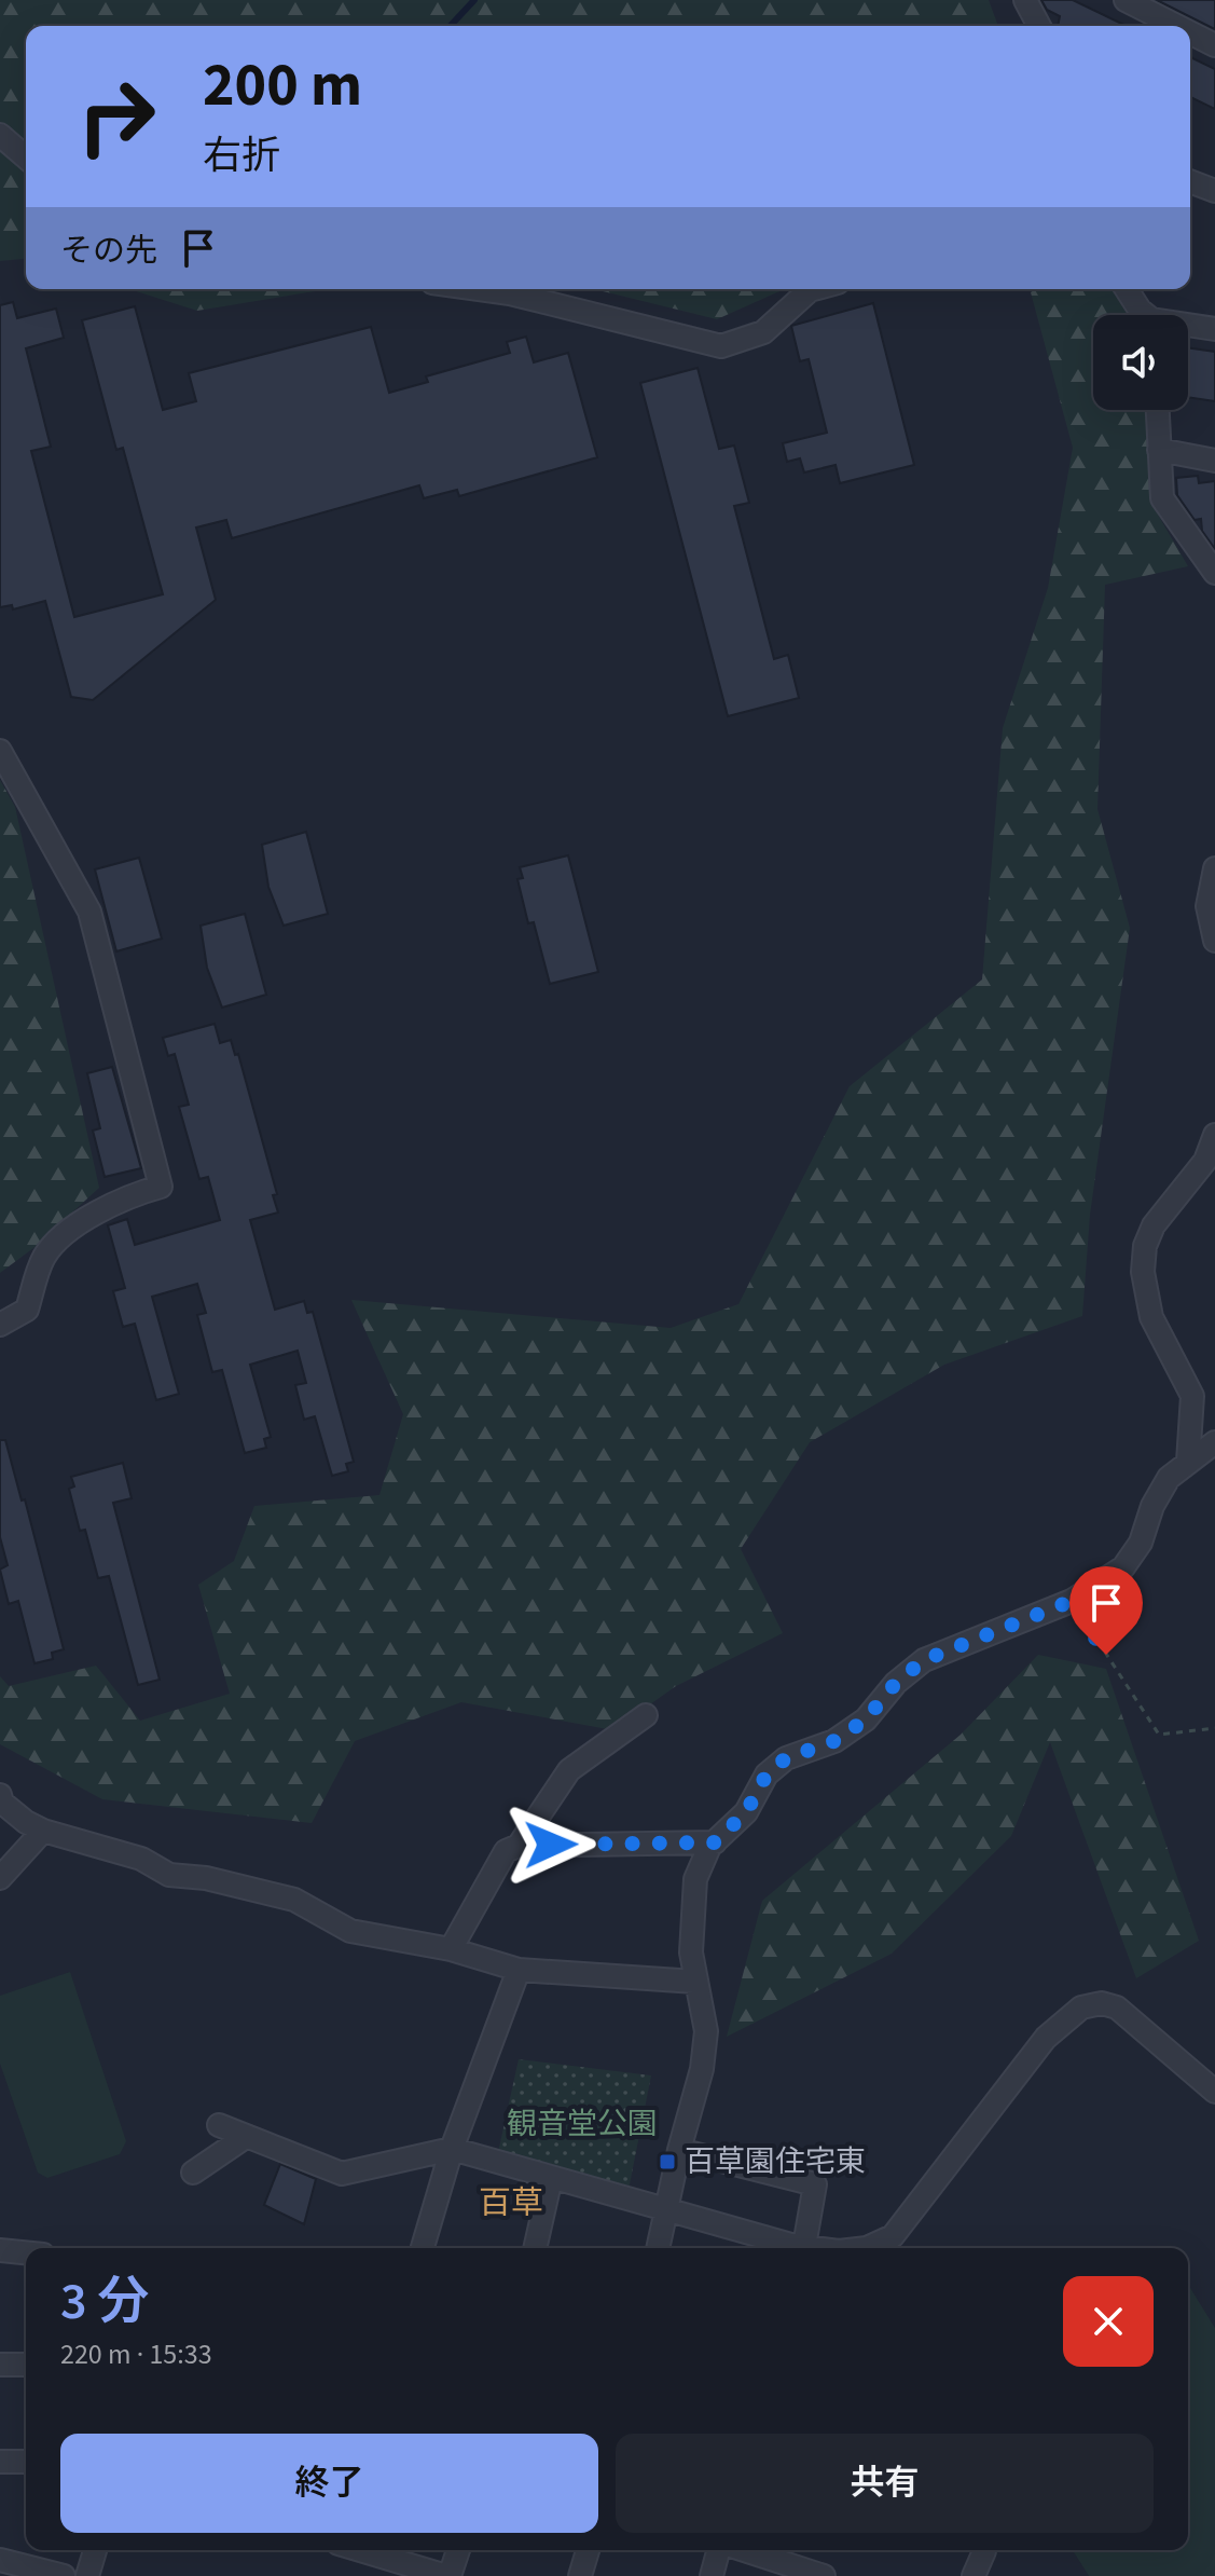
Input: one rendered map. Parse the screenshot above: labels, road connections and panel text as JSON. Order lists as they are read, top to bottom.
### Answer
{
  "districts": ["百草"],
  "parks": ["観音堂公園"],
  "places": {
    "transit": ["百草園住宅東"]
  },
  "page": {
    "turn": ["200 m", "右折"],
    "then": "その先",
    "heading": ["3 分", "220 m · 15:33"],
    "buttons": ["終了", "共有"]
  }
}
